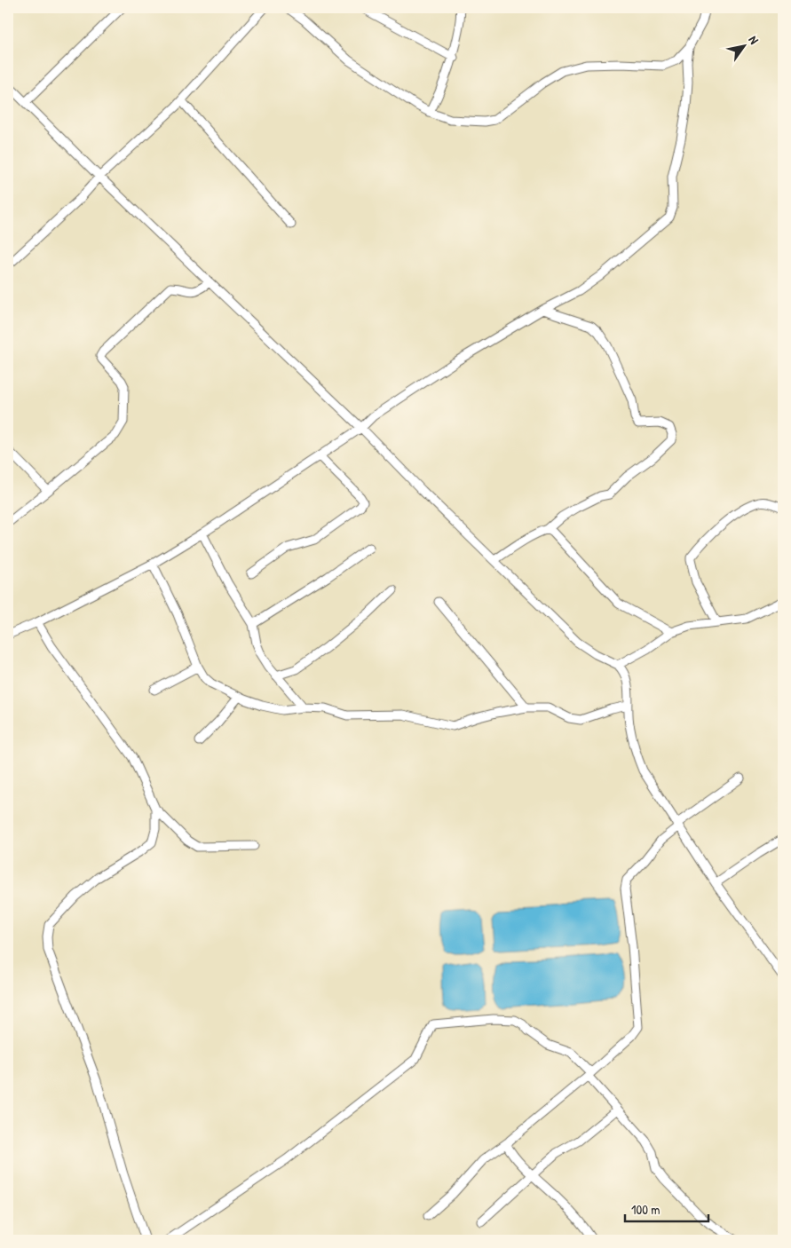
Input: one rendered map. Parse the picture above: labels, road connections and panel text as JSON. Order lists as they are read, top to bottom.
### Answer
{
  "scale_bar": "100 m",
  "north": "top right"
}
